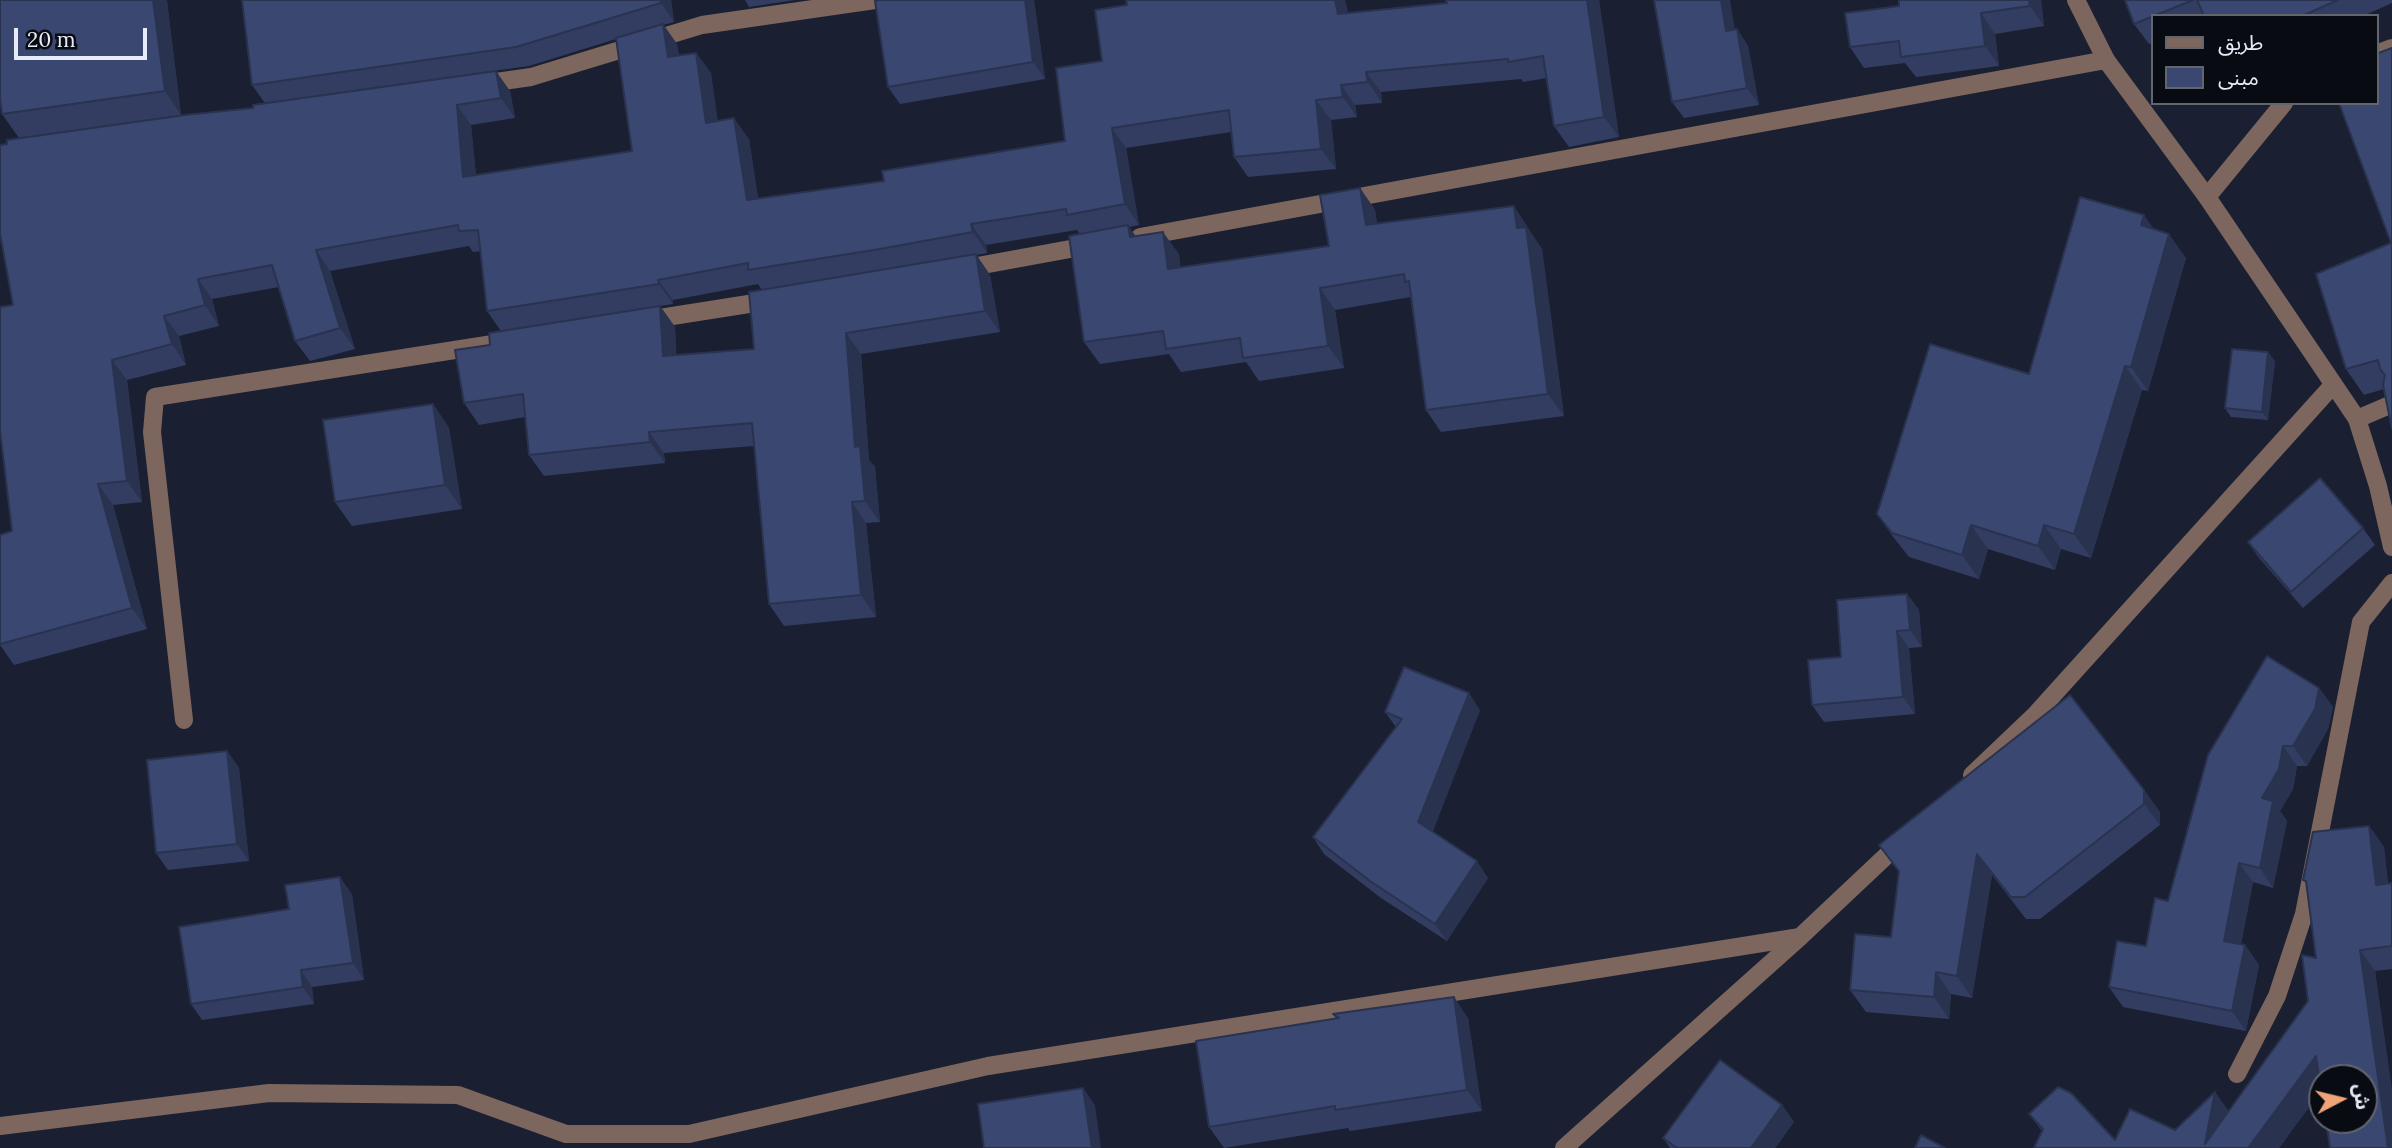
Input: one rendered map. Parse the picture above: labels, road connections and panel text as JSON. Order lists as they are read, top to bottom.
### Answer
{
  "legend": ["طريق", "مبنى"],
  "scale_bar": "20 m",
  "north": "right"
}
